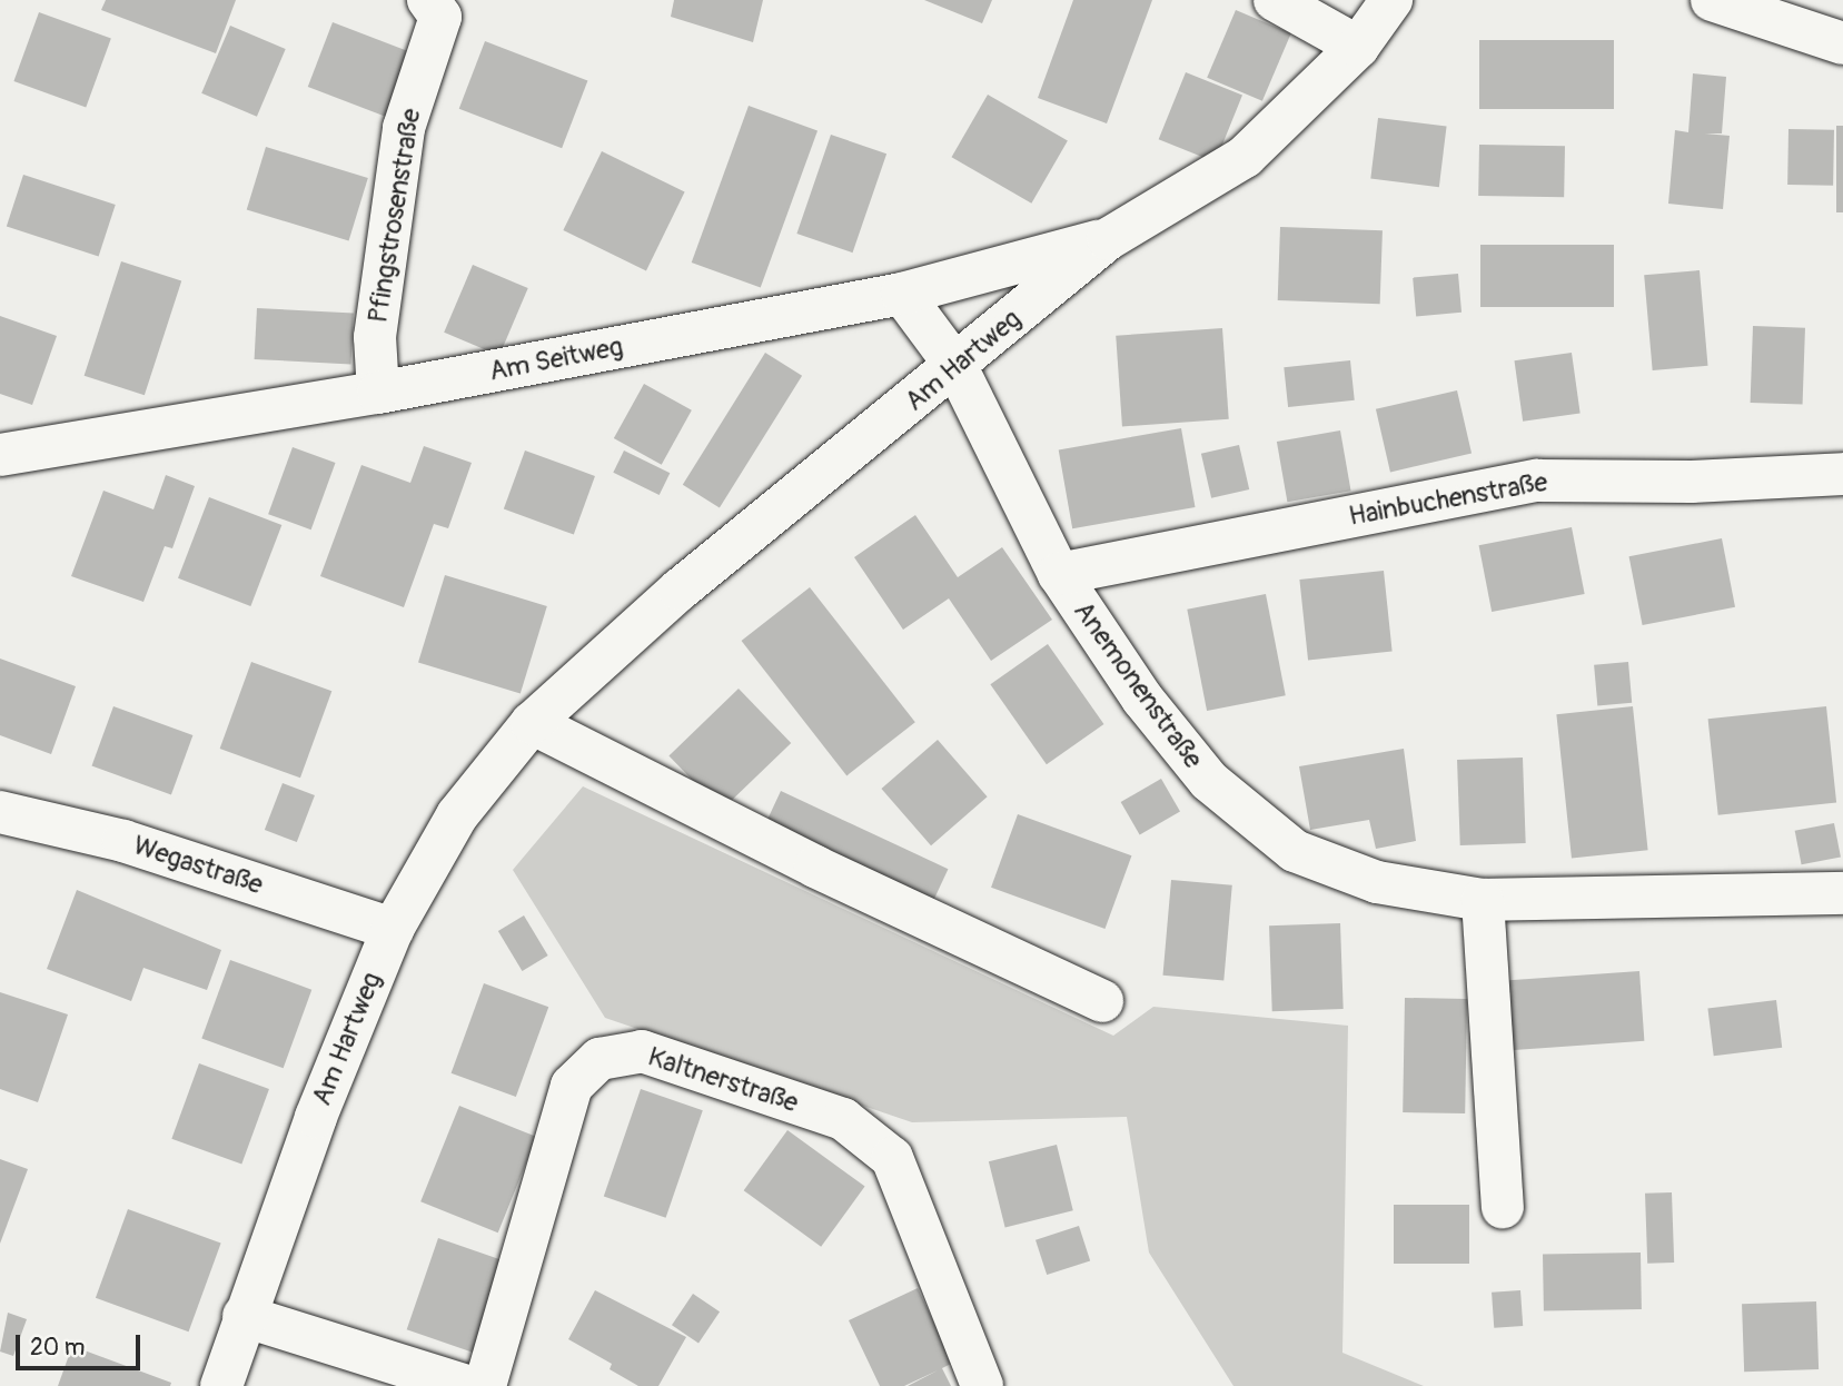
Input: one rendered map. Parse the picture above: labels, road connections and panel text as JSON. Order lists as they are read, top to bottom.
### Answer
{
  "streets": {
    "street": [
      "Pfingstrosenstraße",
      "Am Seitweg",
      "Am Hartweg",
      "Hainbuchenstraße",
      "Anemonenstraße",
      "Wegastraße",
      "Kaltnerstraße"
    ]
  },
  "crossings": [
    ["Pfingstrosenstraße", "Am Seitweg"],
    ["Am Seitweg", "Am Hartweg"],
    ["Am Seitweg", "Anemonenstraße"],
    ["Am Hartweg", "Anemonenstraße"],
    ["Am Hartweg", "Wegastraße"],
    ["Hainbuchenstraße", "Anemonenstraße"]
  ],
  "scale_bar": "20 m"
}
